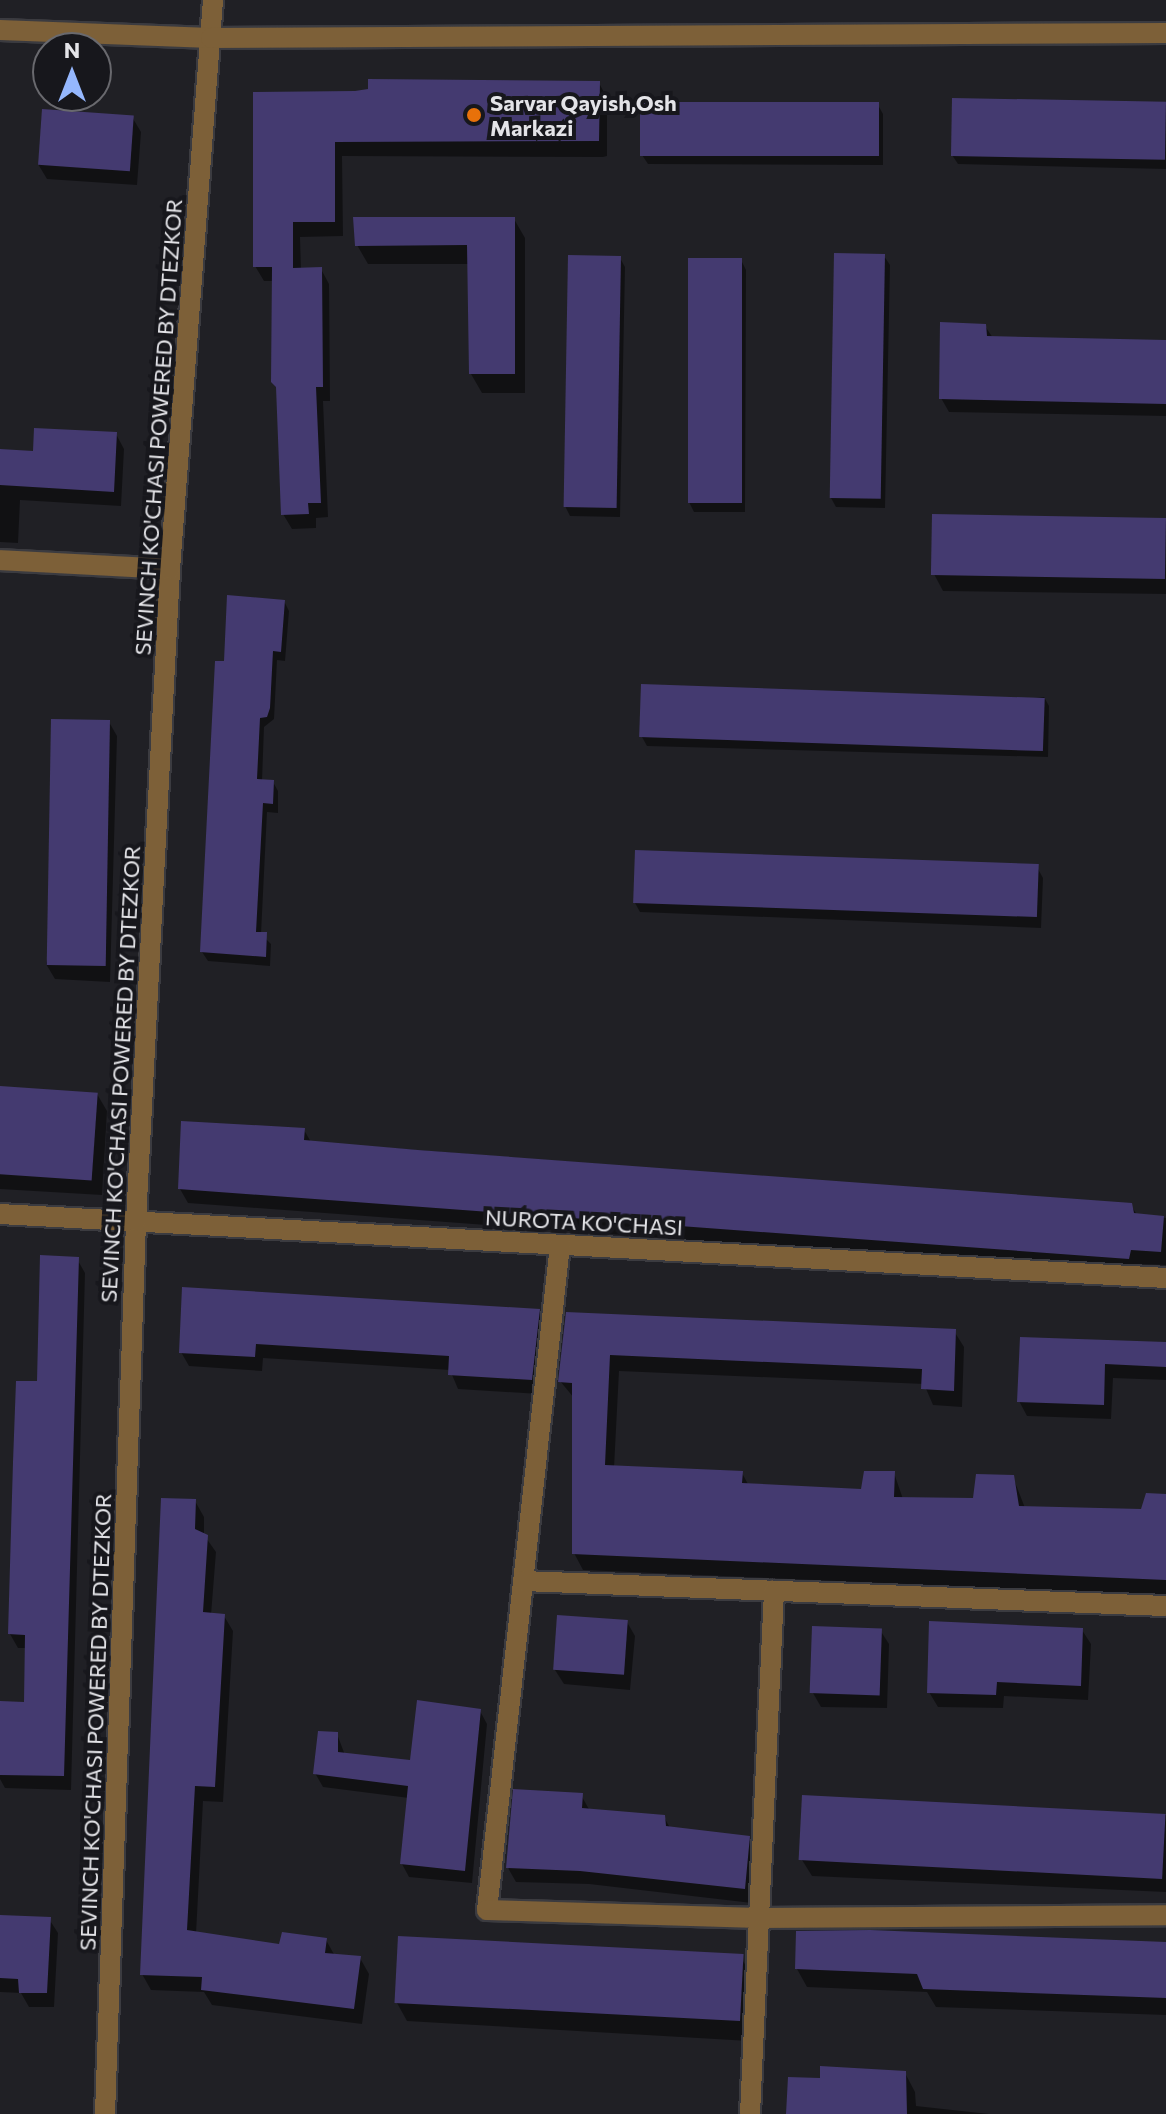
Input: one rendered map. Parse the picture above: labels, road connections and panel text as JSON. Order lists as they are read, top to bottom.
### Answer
{
  "streets": {
    "street": ["SEVINCH KO'CHASI POWERED BY DTEZKOR", "NUROTA KO'CHASI"]
  },
  "crossings": [
    ["SEVINCH KO'CHASI POWERED BY DTEZKOR", "NUROTA KO'CHASI"]
  ],
  "places": ["Sarvar Qayish,Osh Markazi"],
  "north": "top"
}
